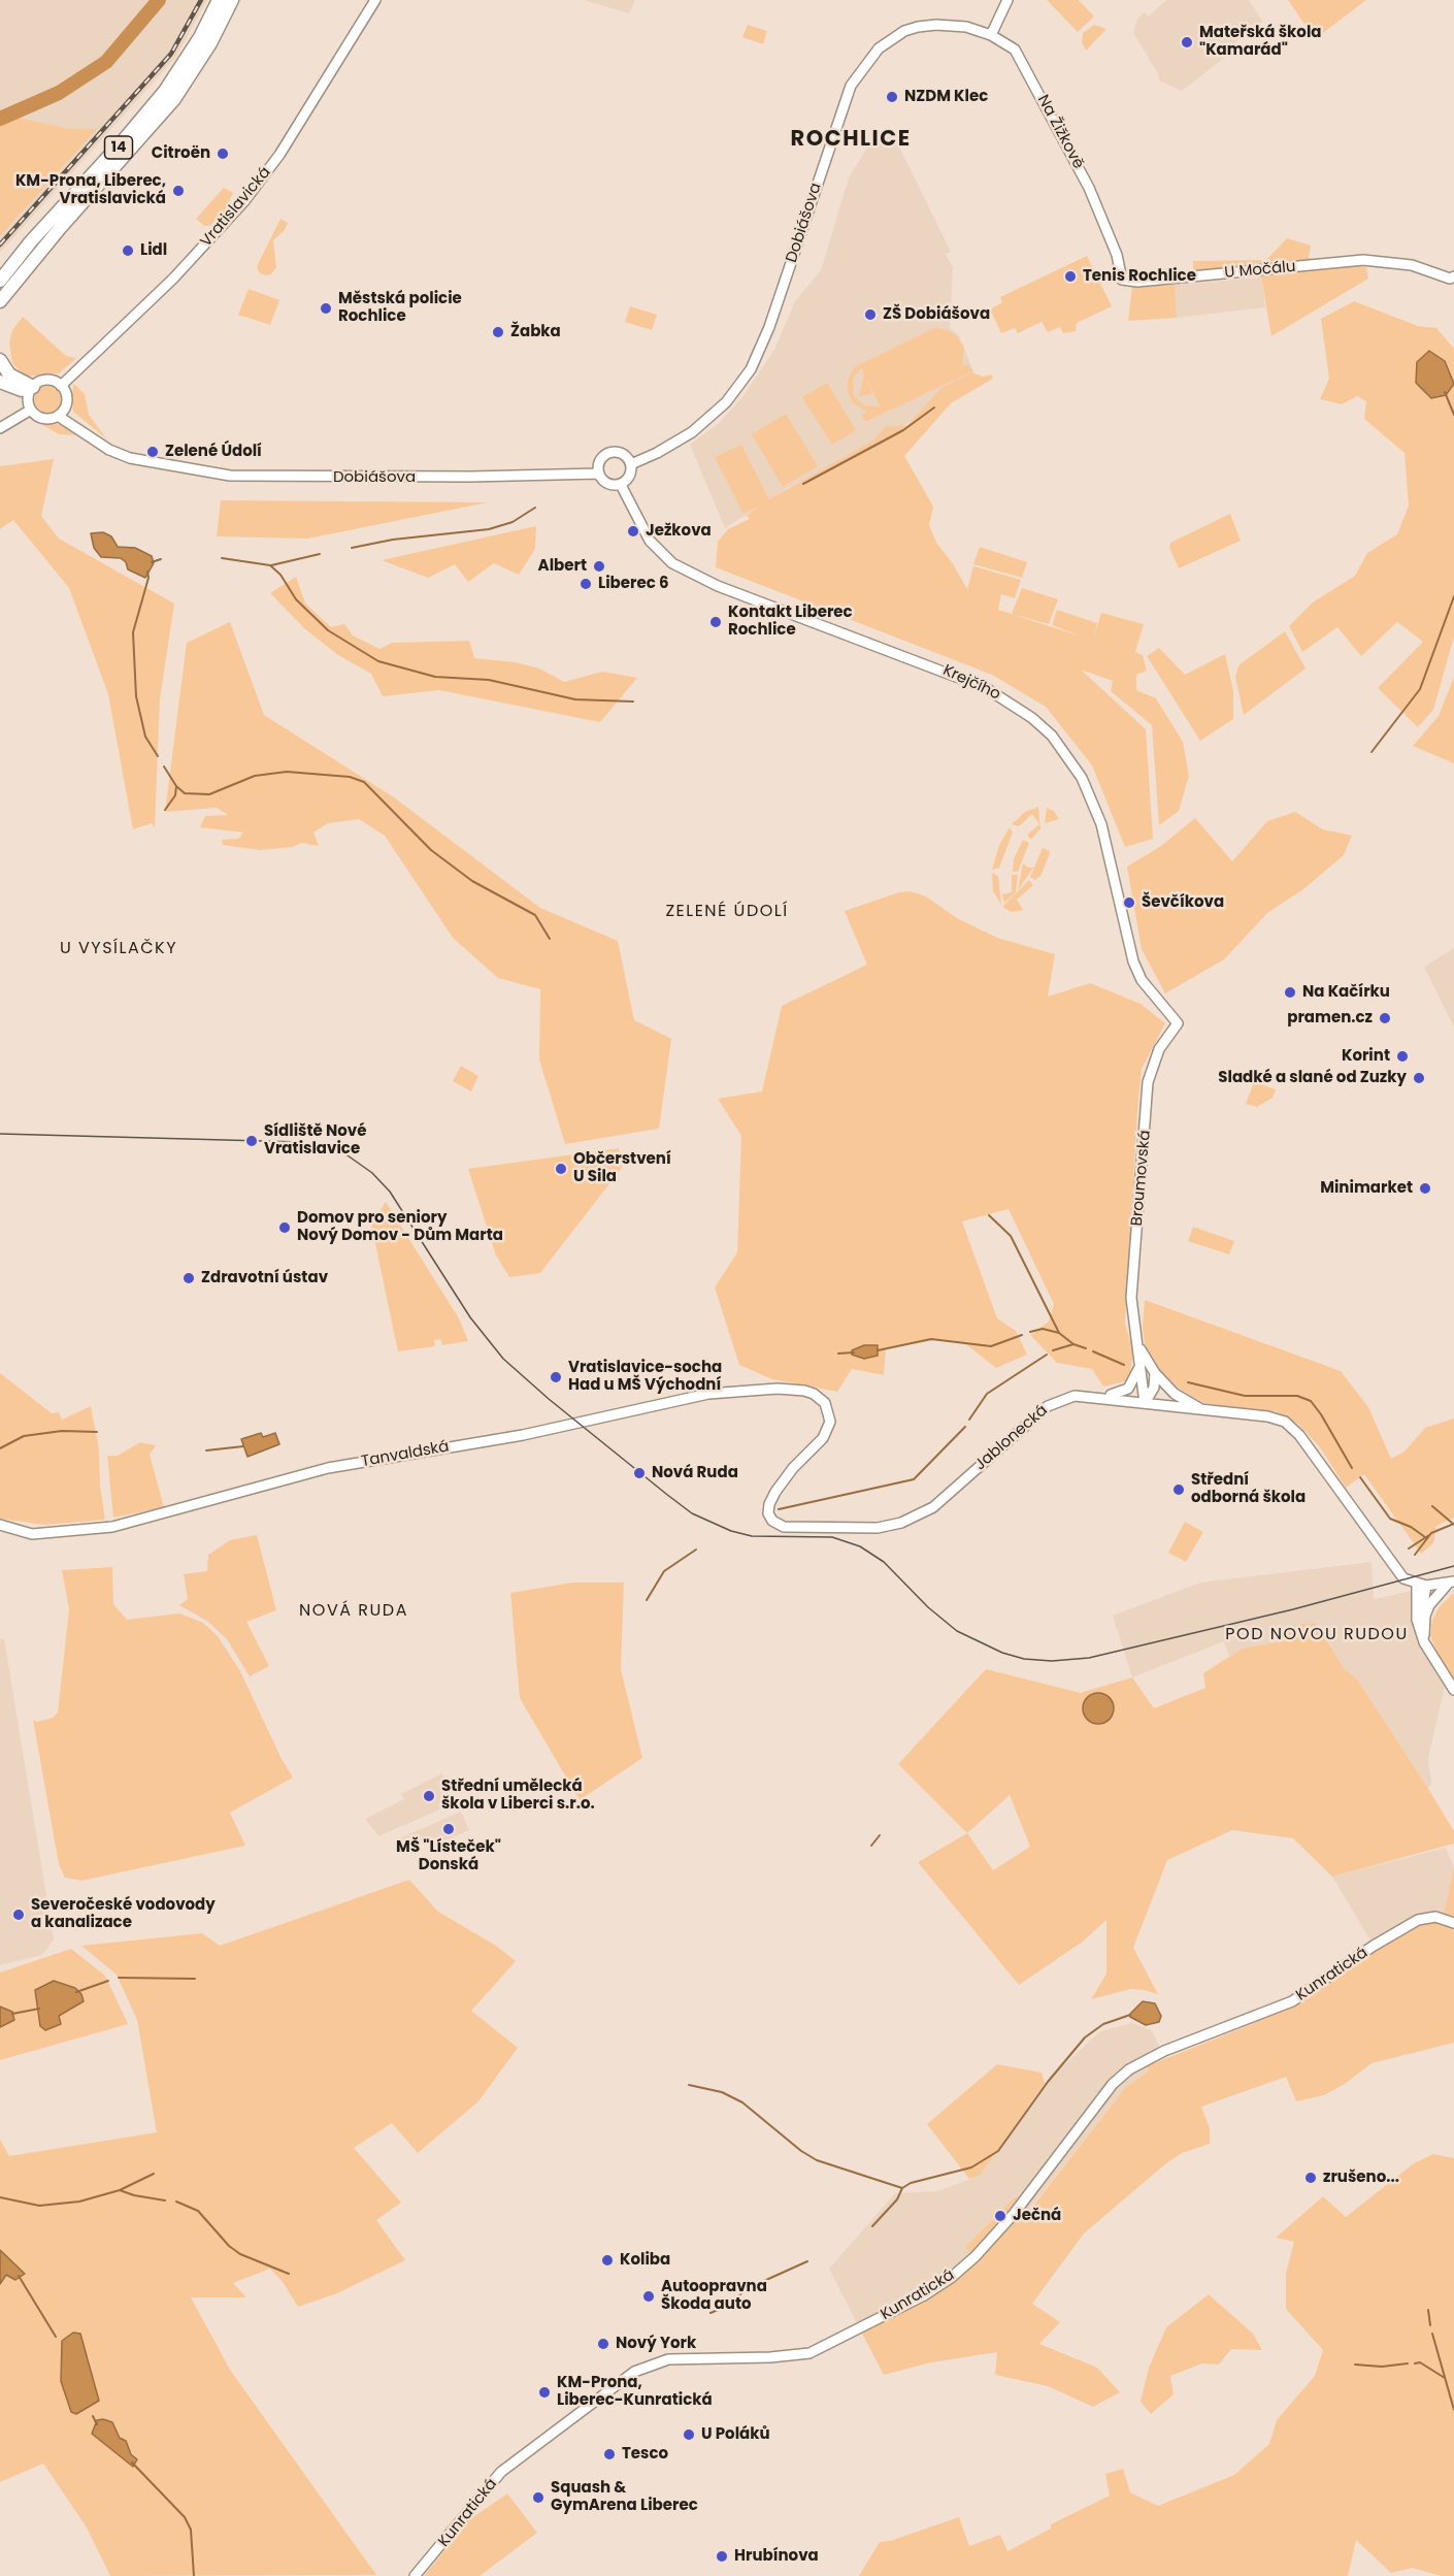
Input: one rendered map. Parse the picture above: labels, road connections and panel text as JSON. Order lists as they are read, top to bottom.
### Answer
{
  "streets": {
    "highway": ["14"],
    "street": [
      "Na Žižkově",
      "Vratislavická",
      "Dobiášova",
      "U Močálu",
      "Krejčího",
      "Broumovská",
      "Jablonecká",
      "Tanvaldská",
      "Kunratická"
    ]
  },
  "crossings": [
    ["Na Žižkově", "Dobiášova"],
    ["Na Žižkově", "U Močálu"],
    ["Vratislavická", "Dobiášova"],
    ["Dobiášova", "Krejčího"],
    ["Krejčího", "Broumovská"],
    ["Broumovská", "Jablonecká"],
    ["Jablonecká", "Tanvaldská"]
  ],
  "districts": [
    "ROCHLICE",
    "ZELENÉ ÚDOLÍ",
    "U VYSÍLAČKY",
    "NOVÁ RUDA",
    "POD NOVOU RUDOU"
  ],
  "places": [
    "Mateřská škola \"Kamarád\"",
    "NZDM Klec",
    "Citroën",
    "KM-Prona, Liberec, Vratislavická",
    "Lidl",
    "Tenis Rochlice",
    "Městská policie Rochlice",
    "ZŠ Dobiášova",
    "Žabka",
    "Zelené Údolí",
    "Ježkova",
    "Albert",
    "Liberec 6",
    "Kontakt Liberec Rochlice",
    "Ševčíkova",
    "Na Kačírku",
    "pramen.cz",
    "Korint",
    "Sladké a slané od Zuzky",
    "Sídliště Nové Vratislavice",
    "Občerstvení U Sila",
    "Minimarket",
    "Domov pro seniory Nový Domov - Dům Marta",
    "Zdravotní ústav",
    "Vratislavice-socha Had u MŠ Východní",
    "Nová Ruda",
    "Střední odborná škola",
    "Střední umělecká škola v Liberci s.r.o.",
    "MŠ \"Lísteček\" Donská",
    "Severočeské vodovody a kanalizace",
    "zrušeno...",
    "Ječná",
    "Koliba",
    "Autoopravna Škoda auto",
    "Nový York",
    "KM-Prona, Liberec-Kunratická",
    "U Poláků",
    "Tesco",
    "Squash & GymArena Liberec",
    "Hrubínova"
  ]
}
